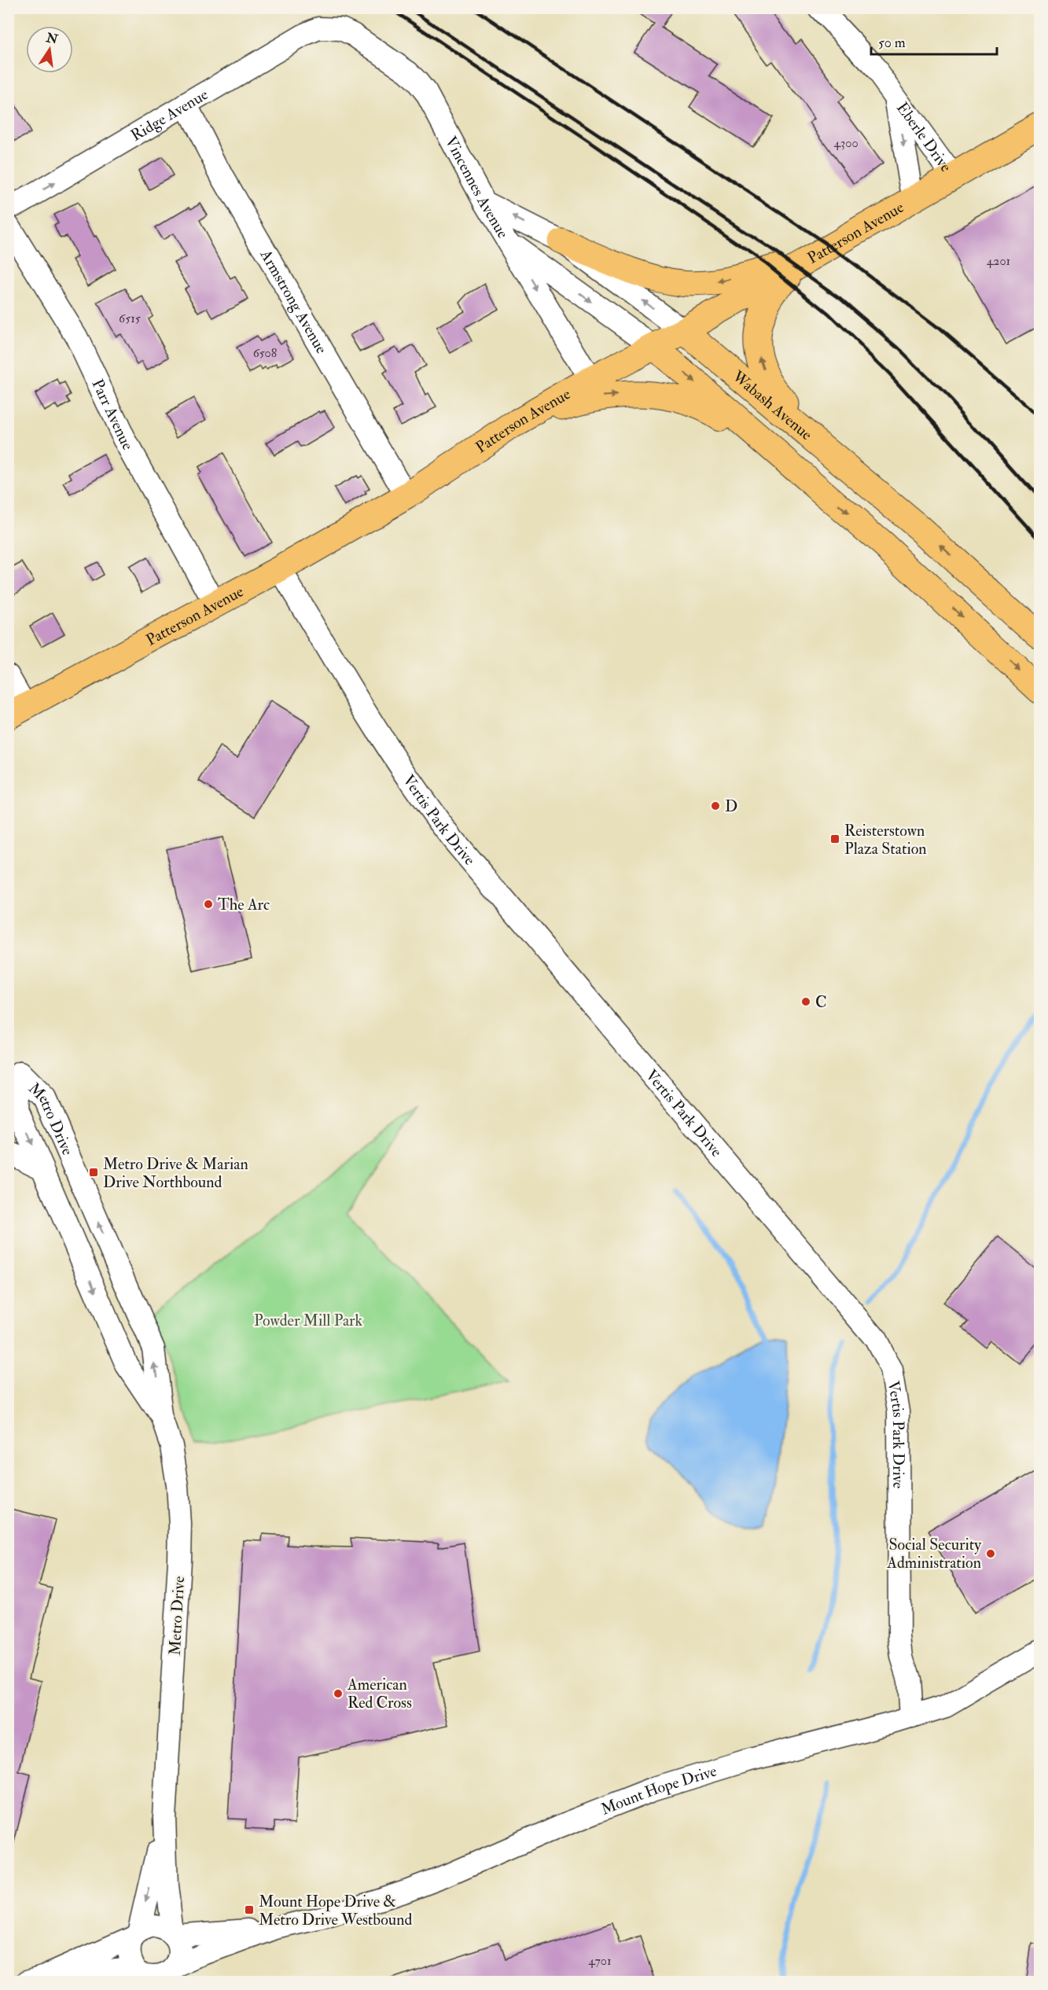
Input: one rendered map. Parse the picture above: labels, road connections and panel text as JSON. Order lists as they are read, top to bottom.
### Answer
{
  "streets": {
    "main road": ["Patterson Avenue", "Wabash Avenue"],
    "street": [
      "Ridge Avenue",
      "Eberle Drive",
      "Vincennes Avenue",
      "Armstrong Avenue",
      "Parr Avenue",
      "Vertis Park Drive",
      "Metro Drive",
      "Mount Hope Drive"
    ]
  },
  "crossings": [
    ["Ridge Avenue", "Vincennes Avenue"],
    ["Ridge Avenue", "Armstrong Avenue"],
    ["Eberle Drive", "Patterson Avenue"],
    ["Vincennes Avenue", "Patterson Avenue"],
    ["Vincennes Avenue", "Wabash Avenue"],
    ["Patterson Avenue", "Armstrong Avenue"],
    ["Patterson Avenue", "Wabash Avenue"],
    ["Patterson Avenue", "Parr Avenue"],
    ["Patterson Avenue", "Vertis Park Drive"],
    ["Vertis Park Drive", "Mount Hope Drive"],
    ["Metro Drive", "Mount Hope Drive"]
  ],
  "one_way": ["Ridge Avenue"],
  "parks": ["Powder Mill Park"],
  "places": {
    "other": [
      "D",
      "The Arc",
      "C",
      "Social Security Administration",
      "American Red Cross"
    ],
    "transit": ["Reisterstown Plaza Station", "Metro Drive & Marian Drive Northbound", "Mount Hope Drive & Metro Drive Westbound"]
  },
  "house_numbers": [
    "4300",
    "4201",
    "6515",
    "6508",
    "4701"
  ],
  "scale_bar": "50 m",
  "north": "top"
}
